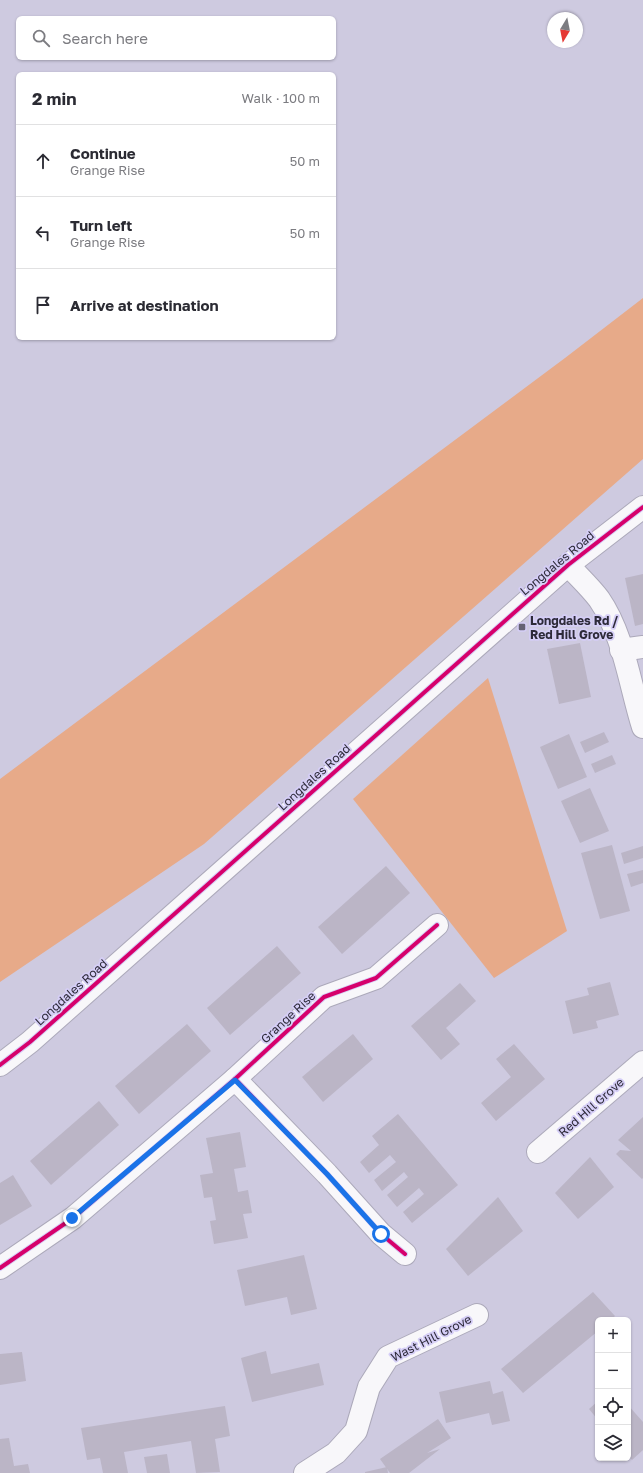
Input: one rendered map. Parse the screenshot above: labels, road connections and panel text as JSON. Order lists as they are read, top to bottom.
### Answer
{
  "streets": {
    "street": [
      "Longdales Road",
      "Grange Rise",
      "Red Hill Grove",
      "Wast Hill Grove"
    ]
  },
  "places": {
    "transit": ["Longdales Rd / Red Hill Grove"]
  },
  "north": "bottom",
  "page": {
    "search": "Search here",
    "heading": ["2 min", "Walk · 100 m"],
    "list": [
      ["Continue", "Grange Rise", "50 m"],
      ["Turn left", "Grange Rise", "50 m"],
      "Arrive at destination"
    ],
    "map_buttons": ["+", "−"]
  }
}
